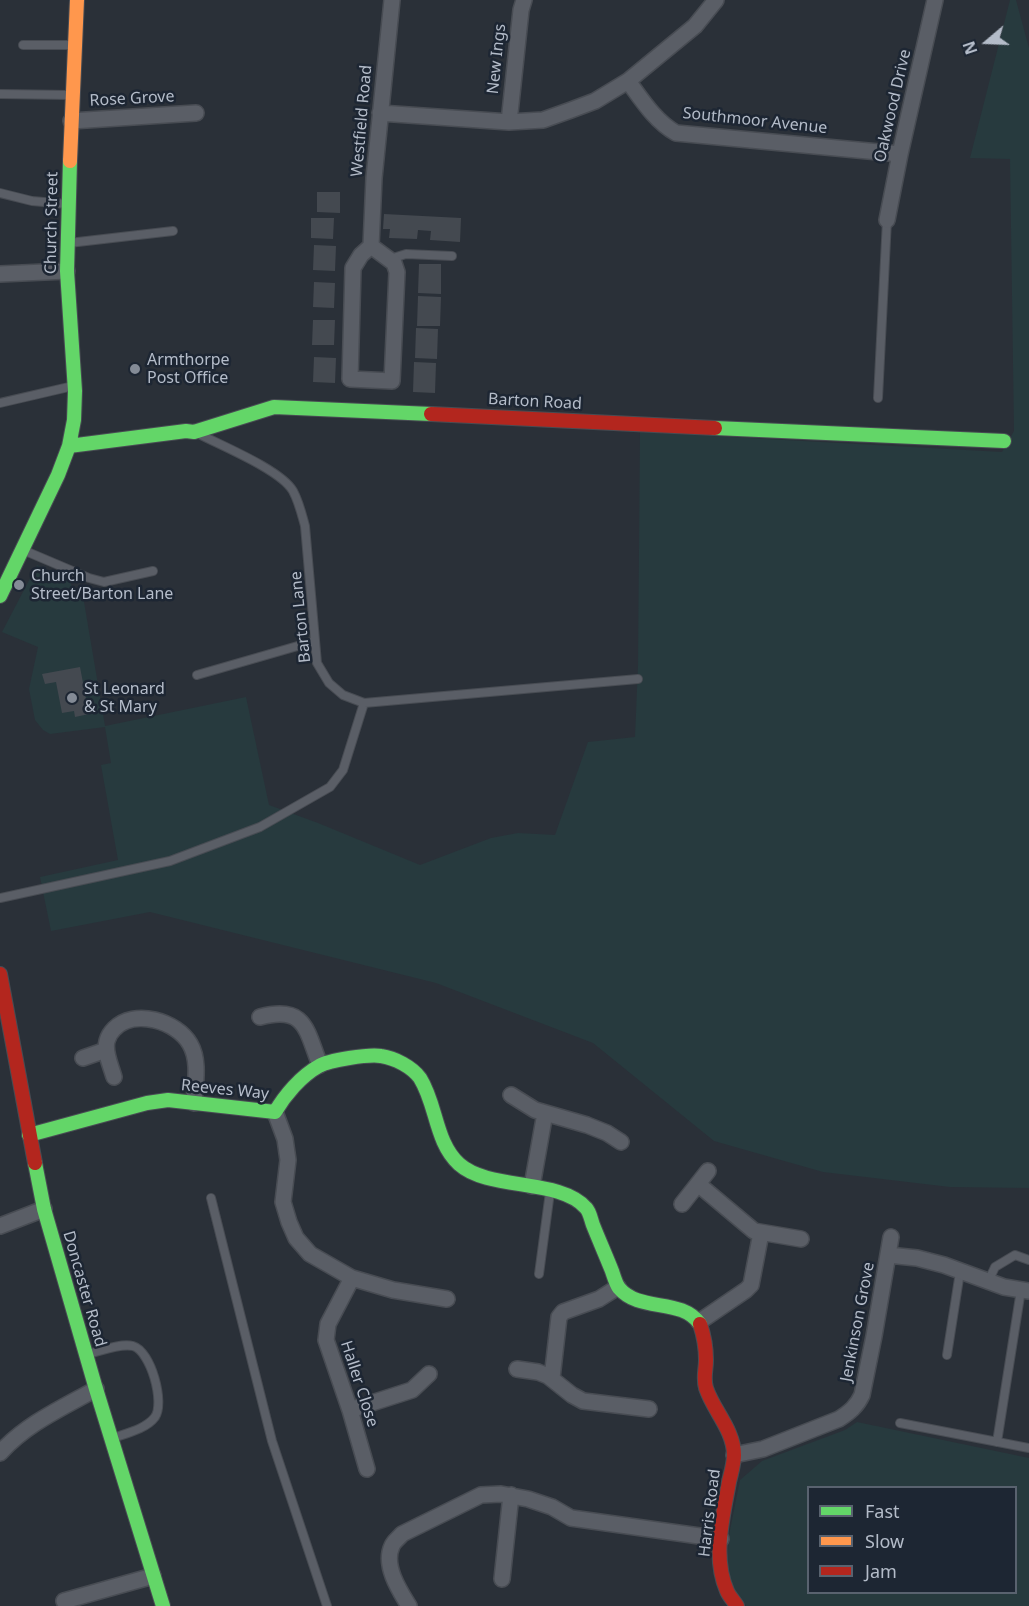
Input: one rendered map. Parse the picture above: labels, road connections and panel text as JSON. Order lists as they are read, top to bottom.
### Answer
{
  "streets": {
    "street": [
      "New Ings",
      "Rose Grove",
      "Oakwood Drive",
      "Westfield Road",
      "Southmoor Avenue",
      "Church Street",
      "Barton Road",
      "Reeves Way",
      "Doncaster Road",
      "Jenkinson Grove",
      "Haller Close",
      "Harris Road"
    ],
    "lane": ["Barton Lane"]
  },
  "crossings": [
    ["Rose Grove", "Church Street"],
    ["Oakwood Drive", "Southmoor Avenue"],
    ["Church Street", "Barton Road"],
    ["Barton Road", "Barton Lane"],
    ["Reeves Way", "Doncaster Road"],
    ["Jenkinson Grove", "Harris Road"]
  ],
  "places": ["Armthorpe Post Office", "Church Street/Barton Lane", "St Leonard & St Mary"],
  "legend": ["Fast", "Slow", "Jam"],
  "north": "left"
}
